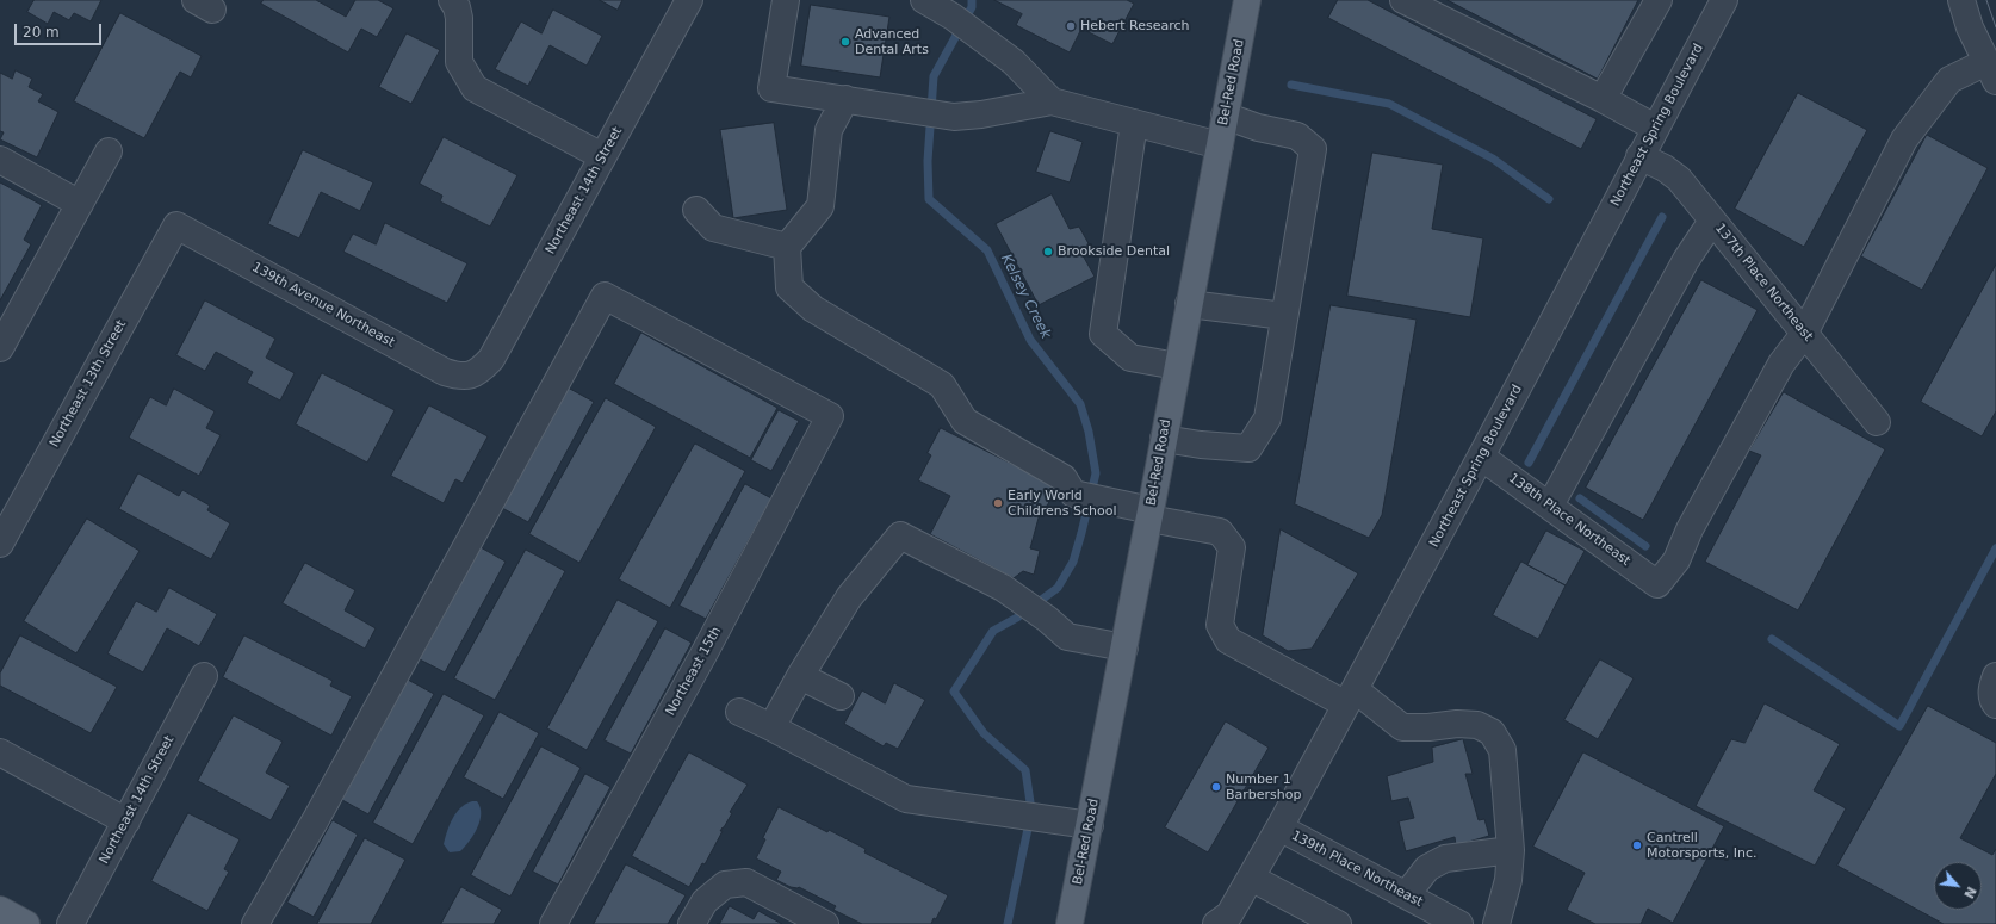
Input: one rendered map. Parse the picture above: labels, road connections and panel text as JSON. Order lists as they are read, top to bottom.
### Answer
{
  "streets": {
    "main road": ["Bel-Red Road"],
    "street": [
      "Northeast Spring Boulevard",
      "Northeast 14th Street",
      "137th Place Northeast",
      "139th Avenue Northeast",
      "Northeast 13th Street",
      "138th Place Northeast",
      "Northeast 15th",
      "139th Place Northeast"
    ]
  },
  "crossings": [
    ["Northeast Spring Boulevard", "137th Place Northeast"],
    ["Northeast Spring Boulevard", "138th Place Northeast"],
    ["Northeast Spring Boulevard", "139th Place Northeast"],
    ["Northeast 14th Street", "139th Avenue Northeast"],
    ["137th Place Northeast", "138th Place Northeast"],
    ["139th Avenue Northeast", "Northeast 13th Street"]
  ],
  "water": ["Kelsey Creek"],
  "places": [
    "Hebert Research",
    "Advanced Dental Arts",
    "Brookside Dental",
    "Early World Childrens School",
    "Number 1 Barbershop",
    "Cantrell Motorsports, Inc."
  ],
  "scale_bar": "20 m",
  "north": "bottom right"
}
